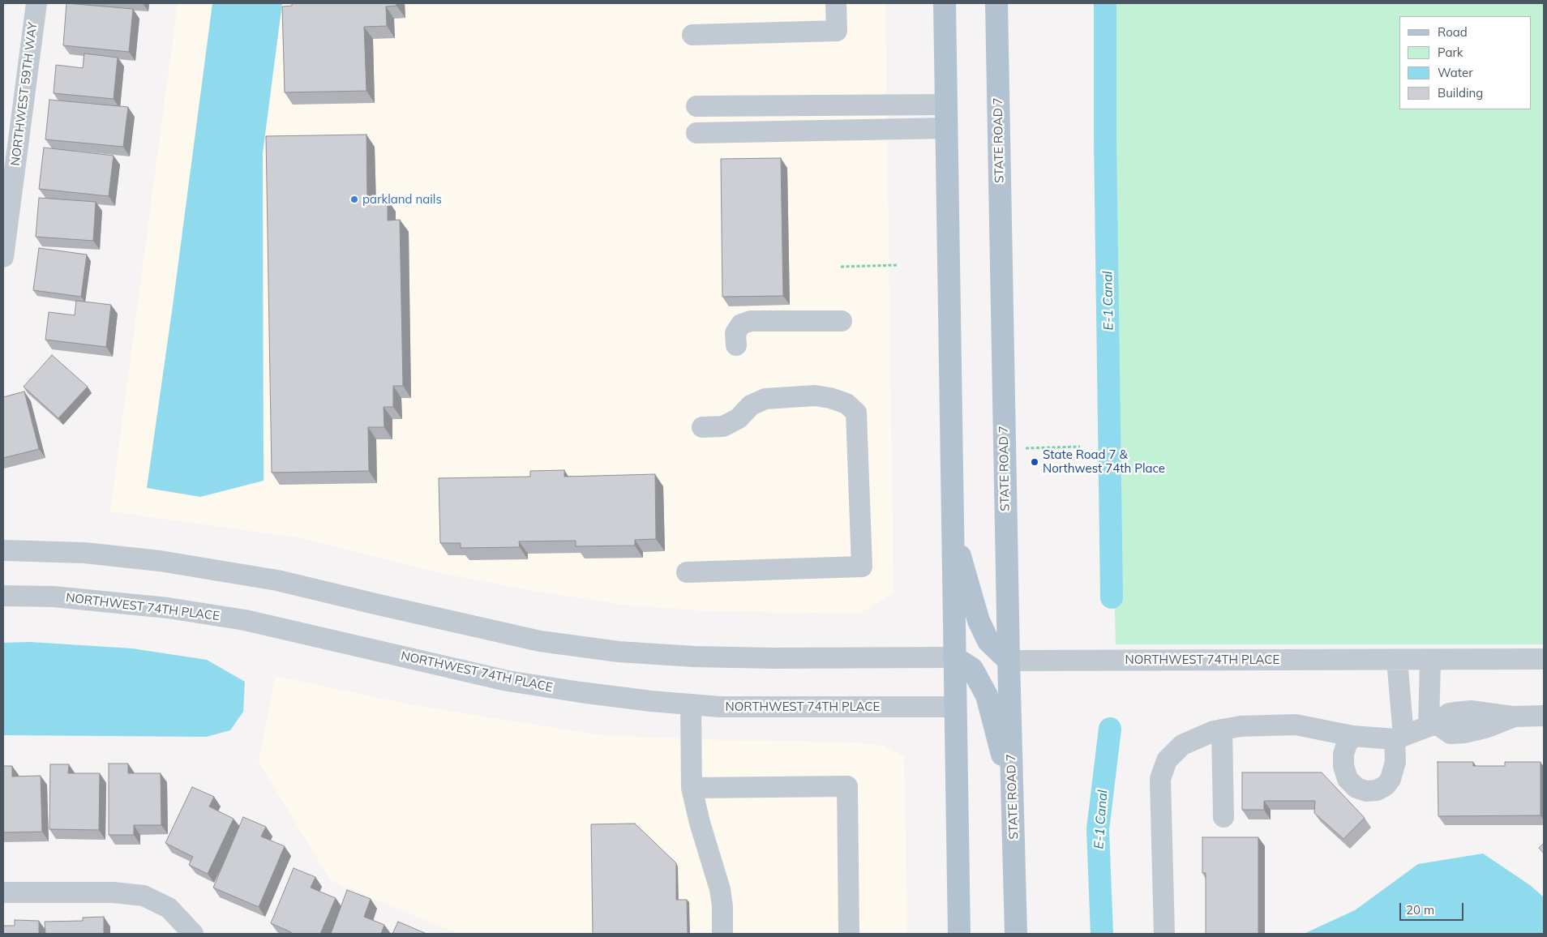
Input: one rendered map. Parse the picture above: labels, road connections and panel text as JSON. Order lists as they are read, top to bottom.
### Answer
{
  "streets": {
    "main road": ["STATE ROAD 7"],
    "street": ["NORTHWEST 59TH WAY", "NORTHWEST 74TH PLACE"]
  },
  "crossings": [
    ["STATE ROAD 7", "NORTHWEST 74TH PLACE"]
  ],
  "water": ["E-1 Canal"],
  "places": ["parkland nails", "State Road 7 & Northwest 74th Place"],
  "legend": [
    "Road",
    "Park",
    "Water",
    "Building"
  ],
  "scale_bar": "20 m"
}
